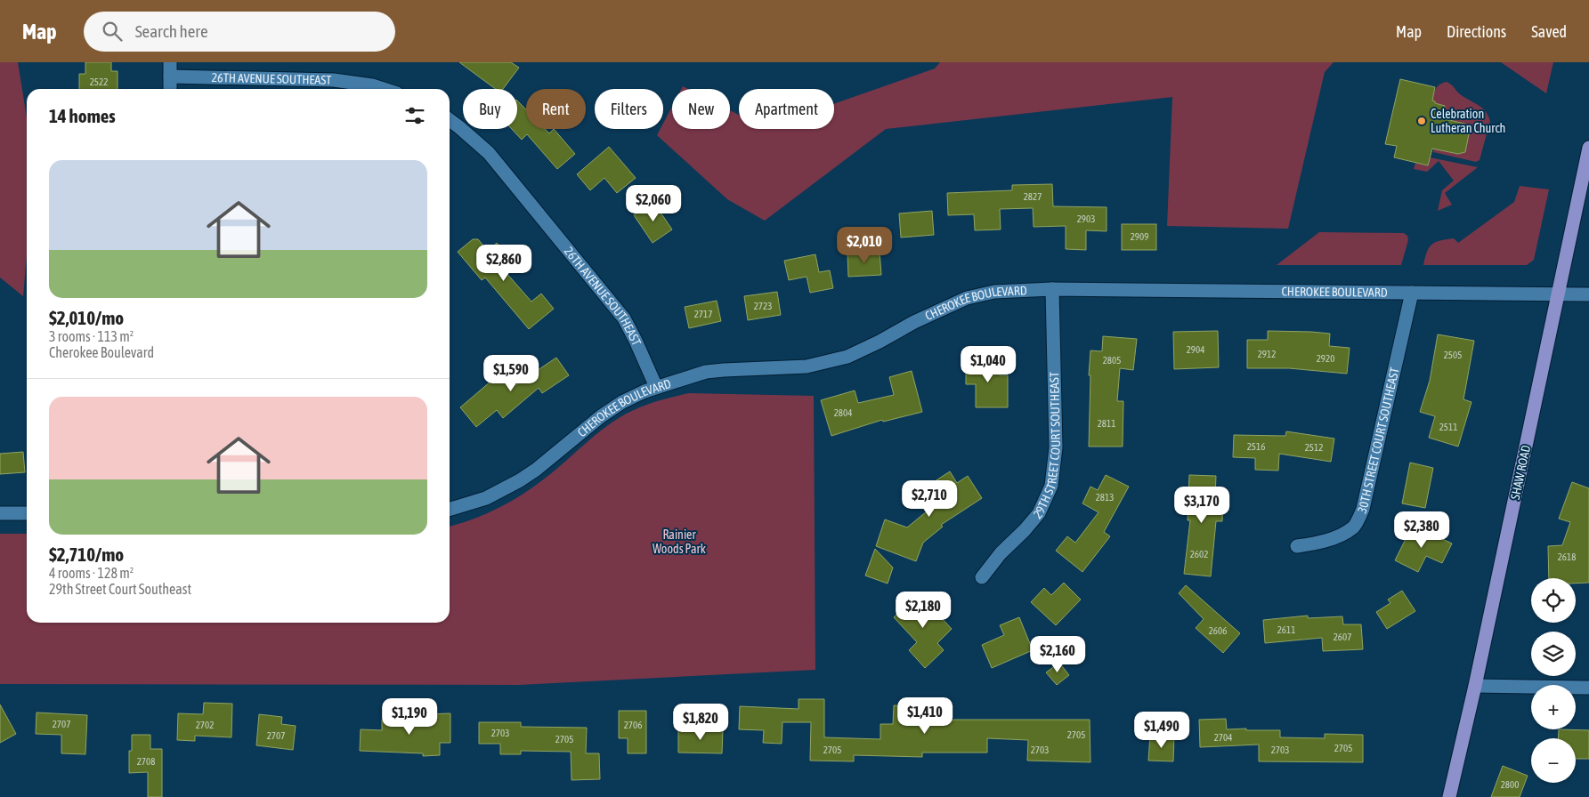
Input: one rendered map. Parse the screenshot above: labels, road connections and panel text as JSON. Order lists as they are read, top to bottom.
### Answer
{
  "streets": {
    "main road": ["SHAW ROAD"],
    "street": [
      "26TH AVENUE SOUTHEAST",
      "CHEROKEE BOULEVARD",
      "30TH STREET COURT SOUTHEAST",
      "29TH STREET COURT SOUTHEAST"
    ]
  },
  "crossings": [
    ["26TH AVENUE SOUTHEAST", "CHEROKEE BOULEVARD"],
    ["CHEROKEE BOULEVARD", "30TH STREET COURT SOUTHEAST"],
    ["CHEROKEE BOULEVARD", "29TH STREET COURT SOUTHEAST"],
    ["CHEROKEE BOULEVARD", "SHAW ROAD"]
  ],
  "parks": ["Rainier Woods Park"],
  "places": ["Celebration Lutheran Church"],
  "house_numbers": [
    "2522",
    "2827",
    "2903",
    "2909",
    "2723",
    "2717",
    "2904",
    "2912",
    "2505",
    "2920",
    "2805",
    "2804",
    "2811",
    "2511",
    "2516",
    "2512",
    "2813",
    "2602",
    "2618",
    "2611",
    "2606",
    "2607",
    "2707",
    "2702",
    "2706",
    "2703",
    "2705",
    "2707",
    "2704",
    "2705",
    "2705",
    "2705",
    "2703",
    "2703",
    "2708",
    "2800"
  ],
  "page": {
    "header": "Map",
    "search": "Search here",
    "nav": ["Map", "Directions", "Saved"],
    "chip": [
      "Buy",
      "Rent",
      "Filters",
      "New",
      "Apartment"
    ],
    "heading": "14 homes",
    "list": [
      {
        "name": "$2,010/mo",
        "note": "3 rooms · 113 m² · Cherokee Boulevard"
      },
      {
        "name": "$2,710/mo",
        "note": "4 rooms · 128 m² · 29th Street Court Southeast"
      }
    ],
    "price": [
      "$2,060",
      "$2,010",
      "$2,860",
      "$1,040",
      "$1,590",
      "$2,710",
      "$3,170",
      "$2,380",
      "$2,180",
      "$2,160",
      "$1,410",
      "$1,190",
      "$1,820",
      "$1,490"
    ],
    "map_buttons": ["+", "−"]
  }
}
